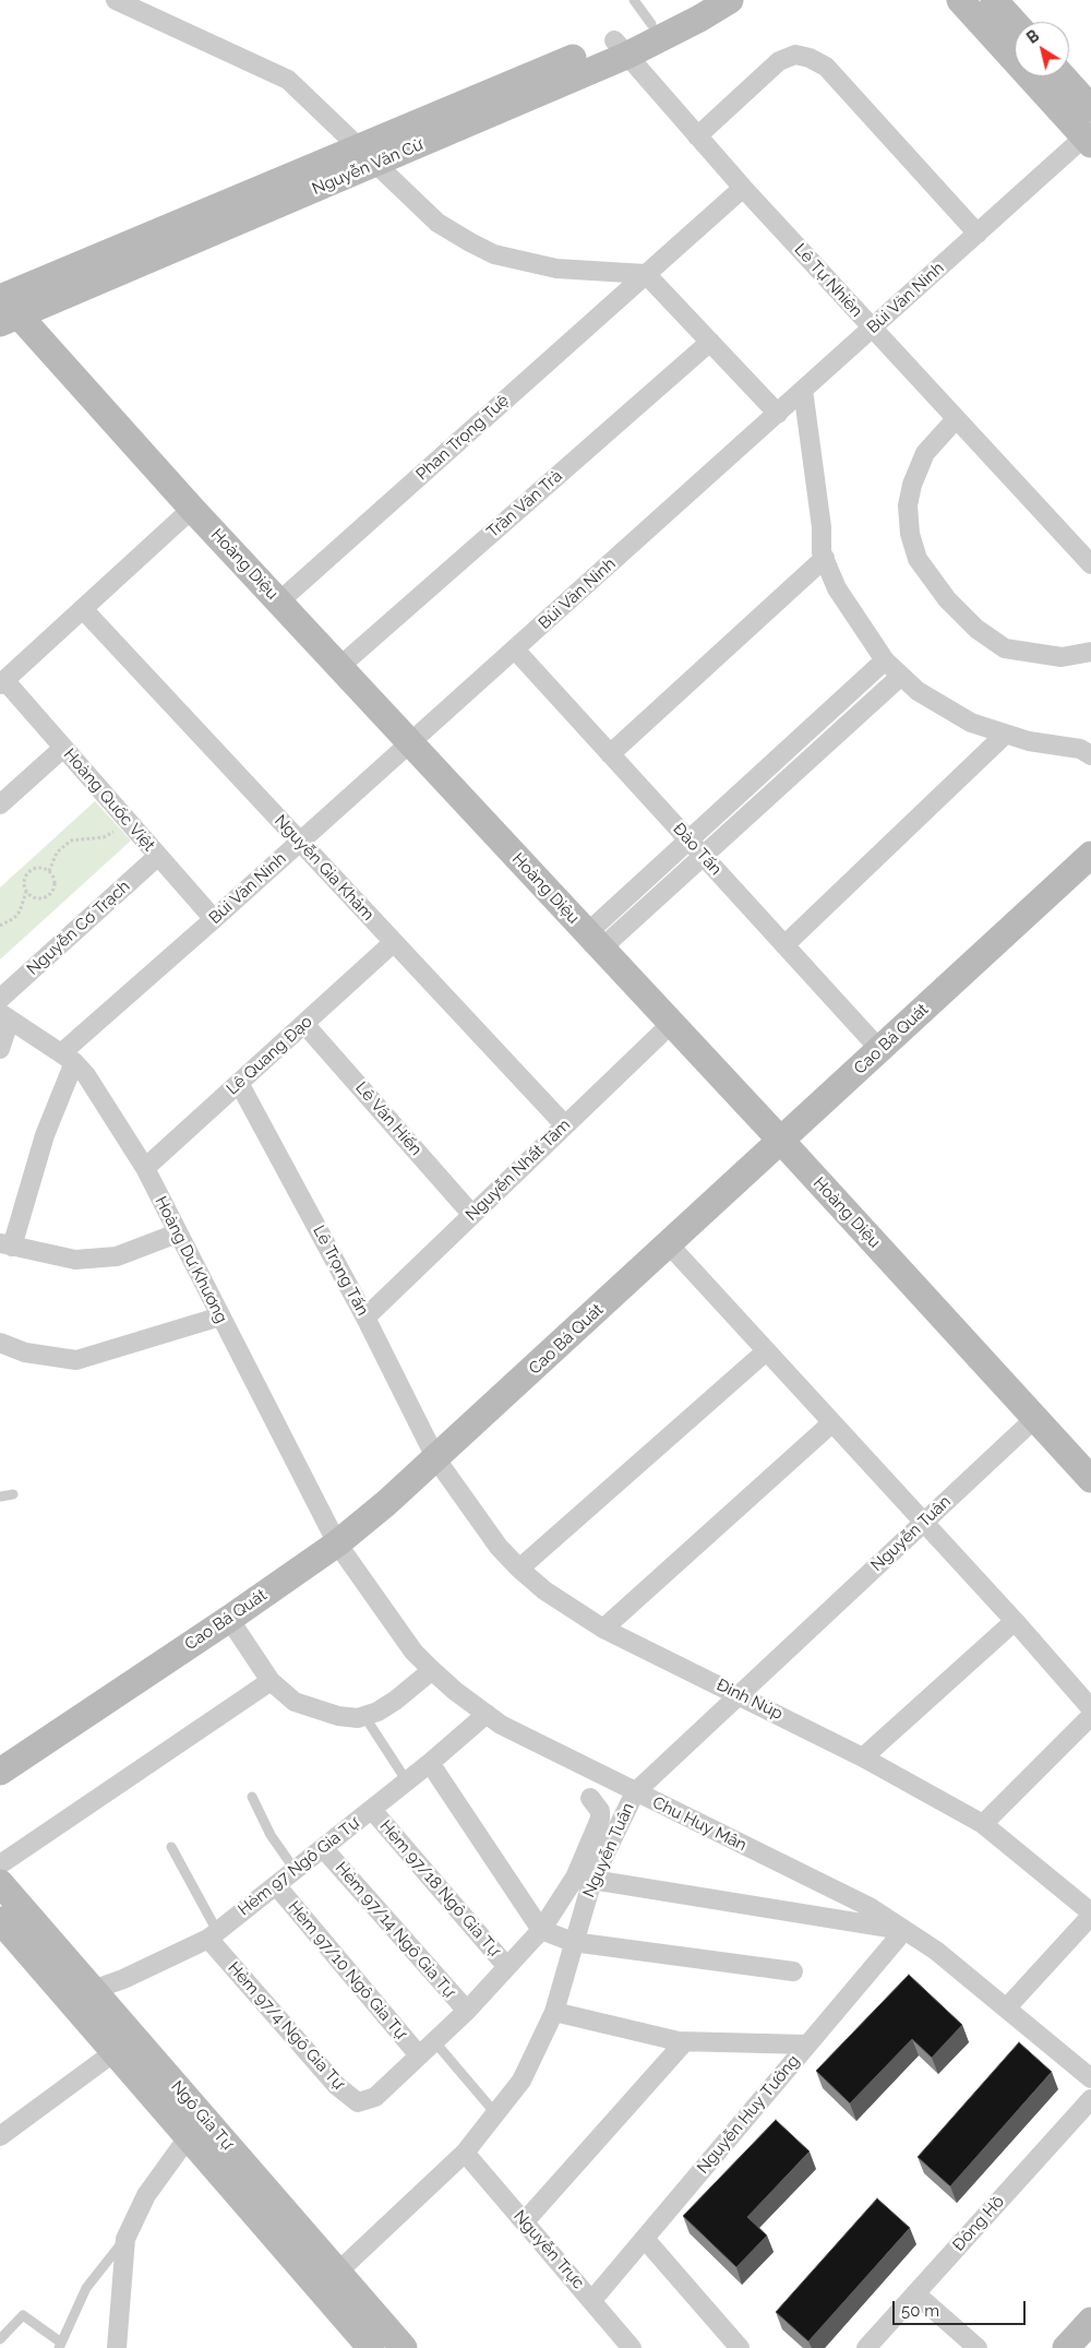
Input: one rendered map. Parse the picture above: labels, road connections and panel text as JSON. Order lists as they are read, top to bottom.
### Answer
{
  "streets": {
    "street": [
      "Nguyễn Văn Cừ",
      "Lê Tự Nhiên",
      "Bùi Văn Ninh",
      "Phan Trọng Tuệ",
      "Trần Văn Trà",
      "Hoàng Diệu",
      "Hoàng Quốc Việt",
      "Đào Tấn",
      "Nguyễn Gia Khảm",
      "Nguyễn Cơ Trạch",
      "Cao Bá Quát",
      "Lê Quang Đạo",
      "Lê Văn Hiến",
      "Nguyễn Nhất Tâm",
      "Hoàng Dư Khương",
      "Lê Trọng Tấn",
      "Nguyễn Tuân",
      "Đinh Núp",
      "Chu Huy Mân",
      "Hẻm 97 Ngô Gia Tự",
      "Hẻm 97/18 Ngô Gia Tự",
      "Hẻm 97/14 Ngô Gia Tự",
      "Hẻm 97/10 Ngô Gia Tự",
      "Hẻm 97/4 Ngô Gia Tự",
      "Nguyễn Huy Tưởng",
      "Ngô Gia Tự",
      "Đông Hồ",
      "Nguyễn Trực"
    ]
  },
  "crossings": [
    ["Nguyễn Văn Cừ", "Lê Tự Nhiên"],
    ["Nguyễn Văn Cừ", "Hoàng Diệu"],
    ["Lê Tự Nhiên", "Bùi Văn Ninh"],
    ["Lê Tự Nhiên", "Phan Trọng Tuệ"],
    ["Bùi Văn Ninh", "Hoàng Diệu"],
    ["Bùi Văn Ninh", "Hoàng Quốc Việt"],
    ["Bùi Văn Ninh", "Đào Tấn"],
    ["Bùi Văn Ninh", "Nguyễn Gia Khảm"],
    ["Bùi Văn Ninh", "Hoàng Dư Khương"],
    ["Phan Trọng Tuệ", "Hoàng Diệu"],
    ["Trần Văn Trà", "Hoàng Diệu"],
    ["Hoàng Diệu", "Cao Bá Quát"],
    ["Hoàng Diệu", "Nguyễn Nhất Tâm"],
    ["Hoàng Diệu", "Nguyễn Tuân"],
    ["Hoàng Quốc Việt", "Nguyễn Cơ Trạch"],
    ["Đào Tấn", "Cao Bá Quát"],
    ["Nguyễn Gia Khảm", "Lê Quang Đạo"],
    ["Nguyễn Gia Khảm", "Nguyễn Nhất Tâm"],
    ["Cao Bá Quát", "Hoàng Dư Khương"],
    ["Cao Bá Quát", "Lê Trọng Tấn"],
    ["Cao Bá Quát", "Đinh Núp"],
    ["Cao Bá Quát", "Chu Huy Mân"],
    ["Lê Quang Đạo", "Lê Văn Hiến"],
    ["Lê Quang Đạo", "Hoàng Dư Khương"],
    ["Lê Quang Đạo", "Lê Trọng Tấn"],
    ["Lê Văn Hiến", "Nguyễn Nhất Tâm"],
    ["Nguyễn Nhất Tâm", "Lê Trọng Tấn"],
    ["Hoàng Dư Khương", "Chu Huy Mân"],
    ["Lê Trọng Tấn", "Đinh Núp"],
    ["Nguyễn Tuân", "Đinh Núp"],
    ["Nguyễn Tuân", "Chu Huy Mân"],
    ["Nguyễn Tuân", "Ngô Gia Tự"],
    ["Nguyễn Tuân", "Nguyễn Trực"],
    ["Chu Huy Mân", "Hẻm 97 Ngô Gia Tự"],
    ["Chu Huy Mân", "Nguyễn Huy Tưởng"],
    ["Hẻm 97 Ngô Gia Tự", "Hẻm 97/18 Ngô Gia Tự"],
    ["Hẻm 97 Ngô Gia Tự", "Hẻm 97/14 Ngô Gia Tự"],
    ["Hẻm 97 Ngô Gia Tự", "Hẻm 97/10 Ngô Gia Tự"],
    ["Hẻm 97 Ngô Gia Tự", "Hẻm 97/4 Ngô Gia Tự"],
    ["Hẻm 97 Ngô Gia Tự", "Ngô Gia Tự"],
    ["Hẻm 97/10 Ngô Gia Tự", "Hẻm 97/4 Ngô Gia Tự"],
    ["Nguyễn Huy Tưởng", "Nguyễn Trực"]
  ],
  "scale_bar": "50 m",
  "north": "top left"
}
